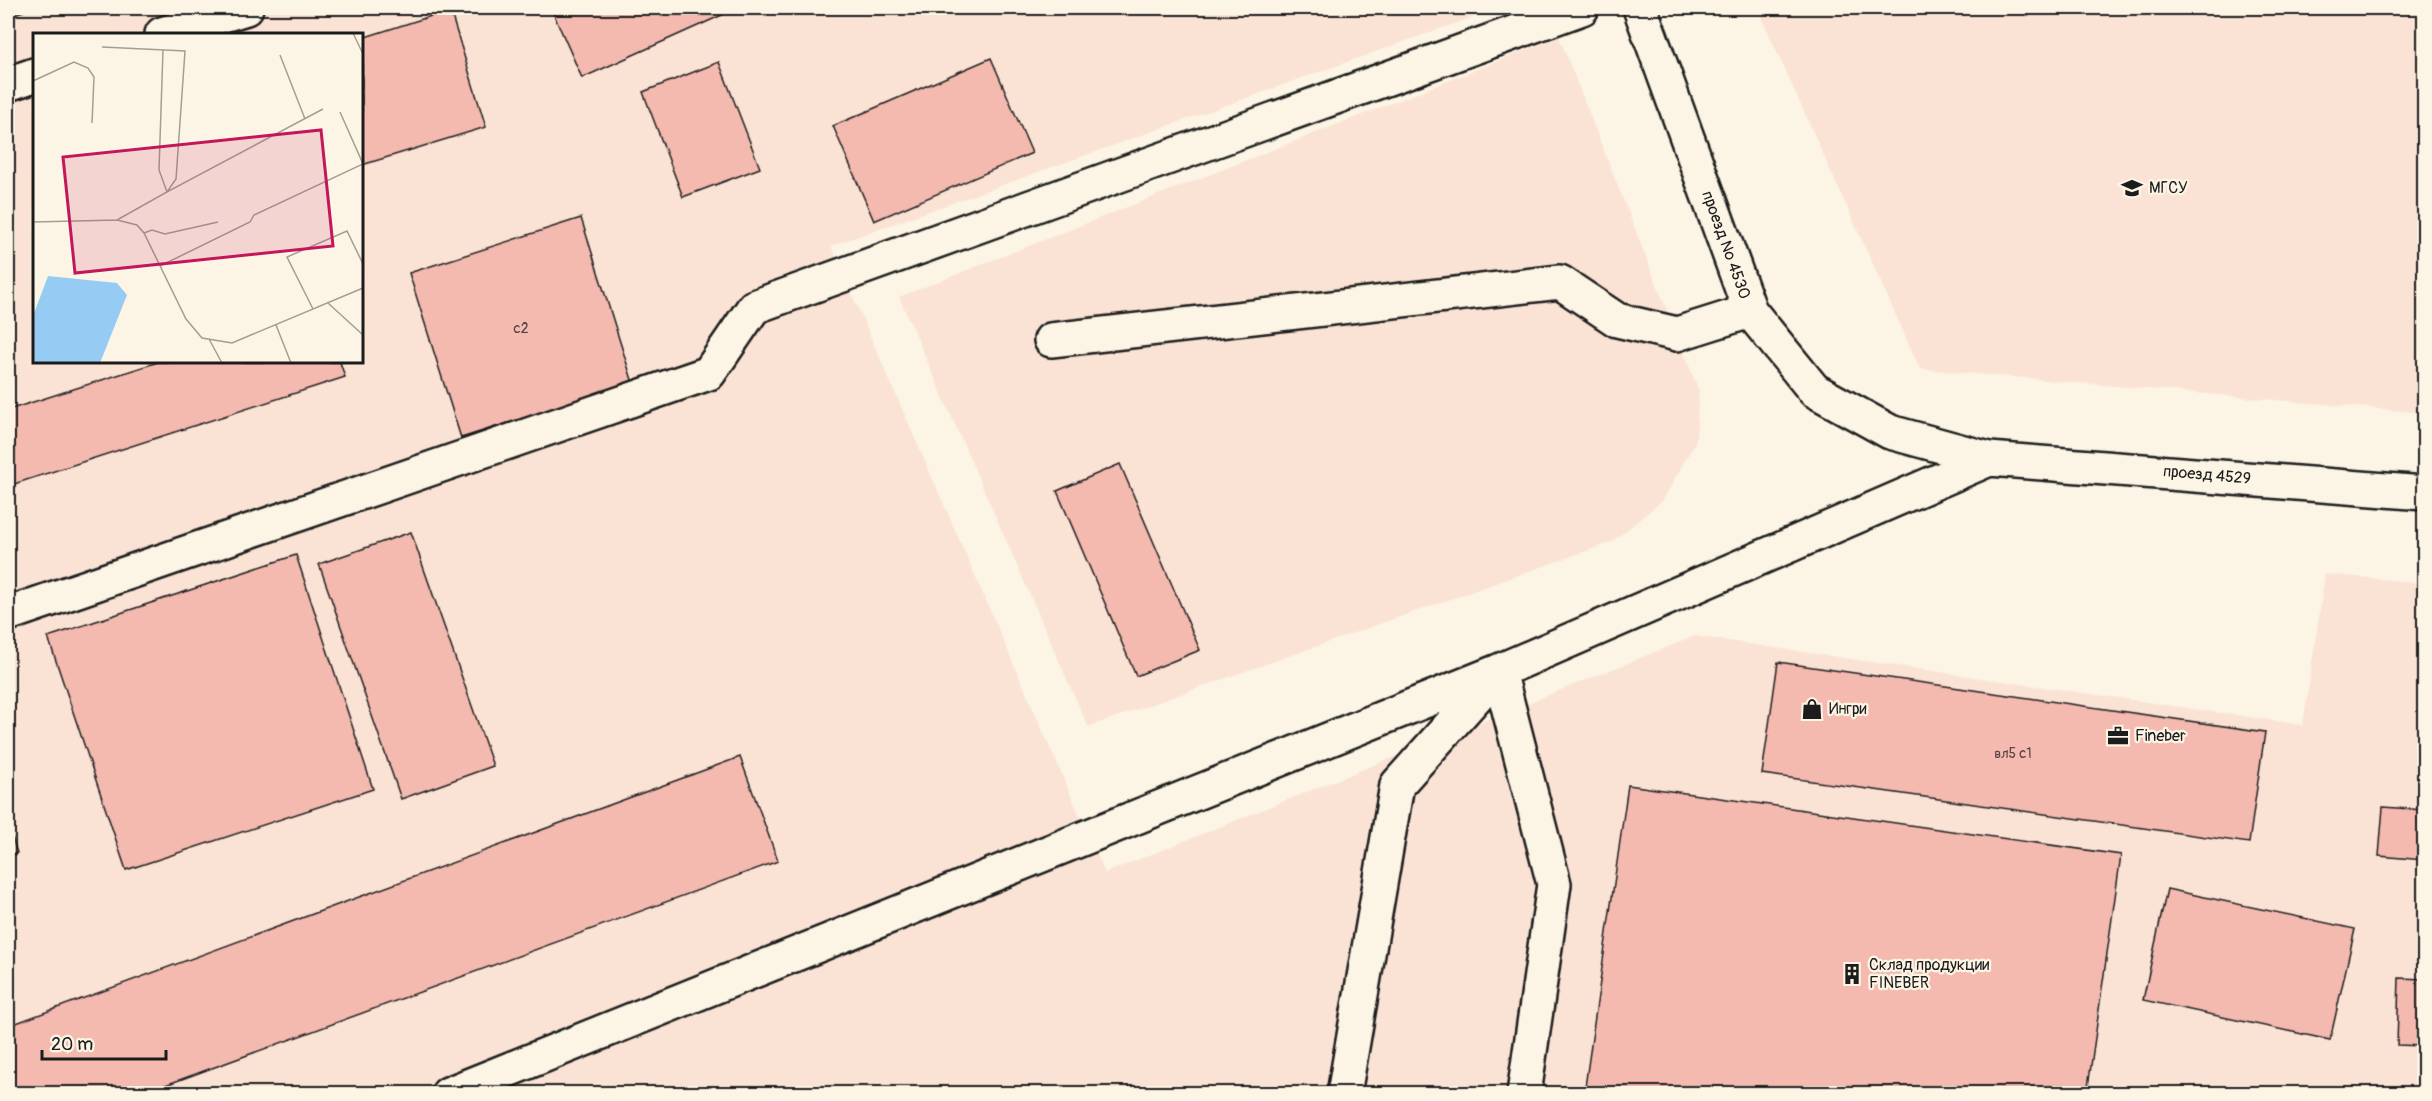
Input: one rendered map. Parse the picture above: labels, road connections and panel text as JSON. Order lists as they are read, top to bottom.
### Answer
{
  "streets": {
    "street": ["проезд № 4530", "проезд 4529"]
  },
  "crossings": [
    ["проезд № 4530", "проезд 4529"]
  ],
  "places": {
    "school or university": ["МГСУ"],
    "shop": ["Ингри"],
    "office": ["Fineber"],
    "building": ["Склад продукции FINEBER"]
  },
  "house_numbers": ["с2", "вл5 с1"],
  "scale_bar": "20 m"
}
